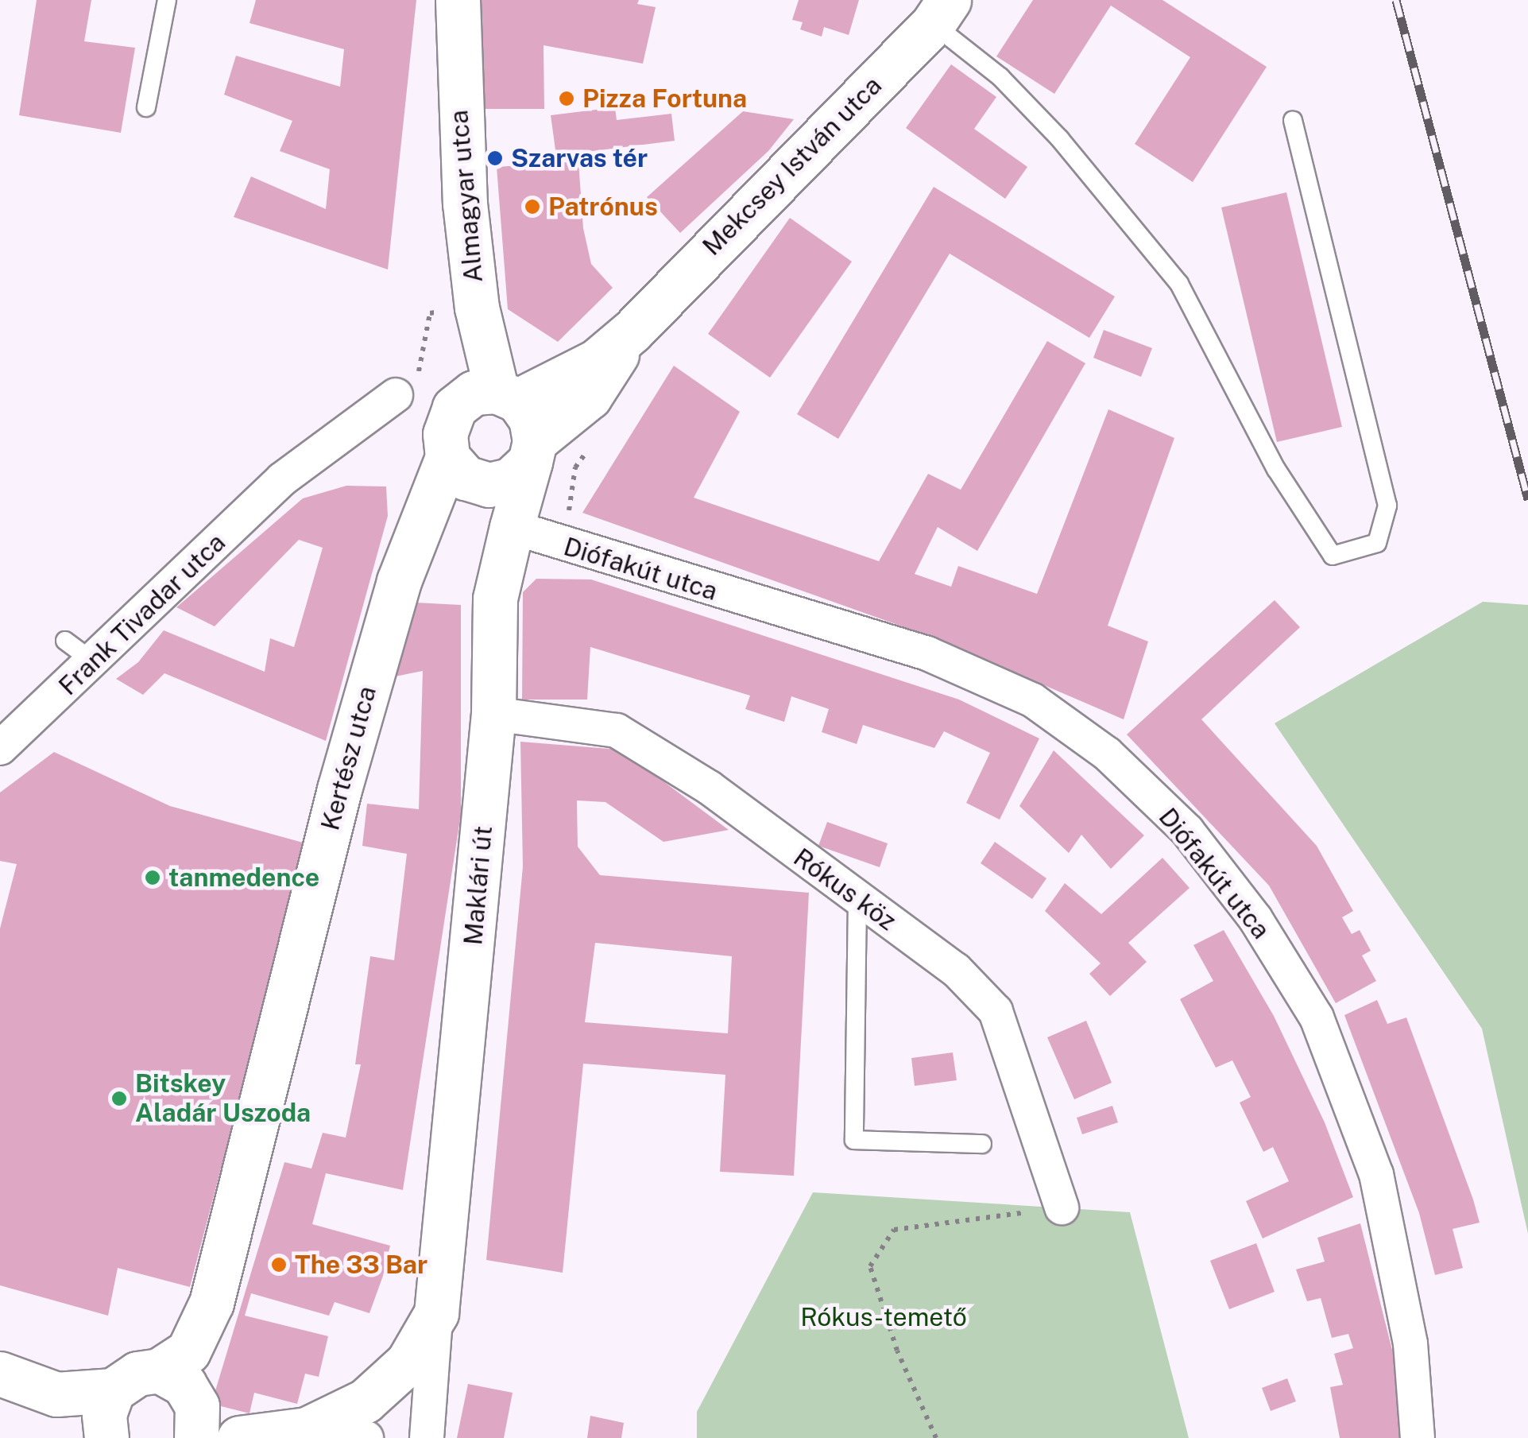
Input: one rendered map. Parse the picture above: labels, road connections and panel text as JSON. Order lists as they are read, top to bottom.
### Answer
{
  "streets": {
    "street": [
      "Mekcsey István utca",
      "Almagyar utca",
      "Diófakút utca",
      "Frank Tivadar utca",
      "Kertész utca",
      "Maklári út",
      "Rókus köz"
    ]
  },
  "crossings": [
    ["Mekcsey István utca", "Almagyar utca"],
    ["Mekcsey István utca", "Kertész utca"],
    ["Mekcsey István utca", "Maklári út"],
    ["Almagyar utca", "Kertész utca"],
    ["Almagyar utca", "Maklári út"],
    ["Diófakút utca", "Maklári út"],
    ["Kertész utca", "Maklári út"],
    ["Maklári út", "Rókus köz"]
  ],
  "parks": ["Rókus-temető"],
  "places": [
    "Pizza Fortuna",
    "Szarvas tér",
    "Patrónus",
    "tanmedence",
    "Bitskey Aladár Uszoda",
    "The 33 Bar"
  ]
}
